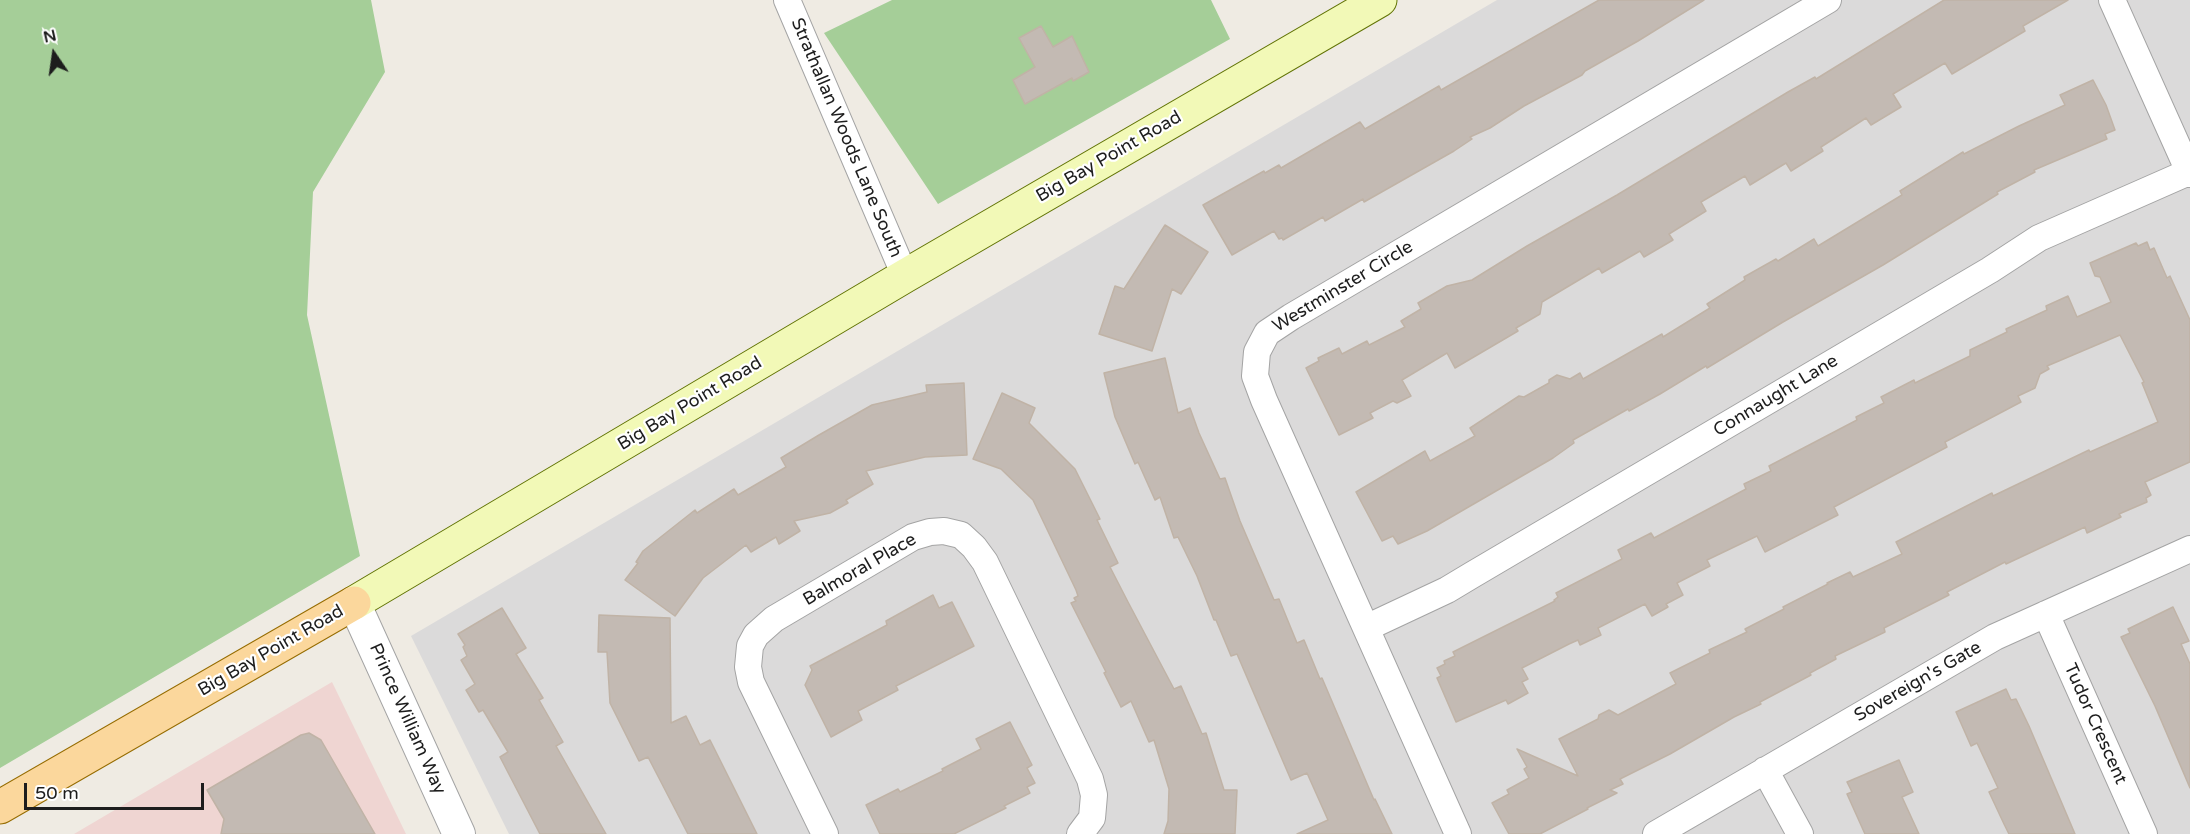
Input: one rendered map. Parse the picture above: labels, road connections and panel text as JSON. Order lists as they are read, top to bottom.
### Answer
{
  "streets": {
    "main road": ["Big Bay Point Road"],
    "street": [
      "Strathallan Woods Lane South",
      "Westminster Circle",
      "Connaught Lane",
      "Balmoral Place",
      "Sovereign's Gate",
      "Prince William Way",
      "Tudor Crescent"
    ]
  },
  "crossings": [
    ["Strathallan Woods Lane South", "Big Bay Point Road"],
    ["Big Bay Point Road", "Prince William Way"],
    ["Westminster Circle", "Connaught Lane"],
    ["Sovereign's Gate", "Tudor Crescent"]
  ],
  "scale_bar": "50 m",
  "north": "top"
}
